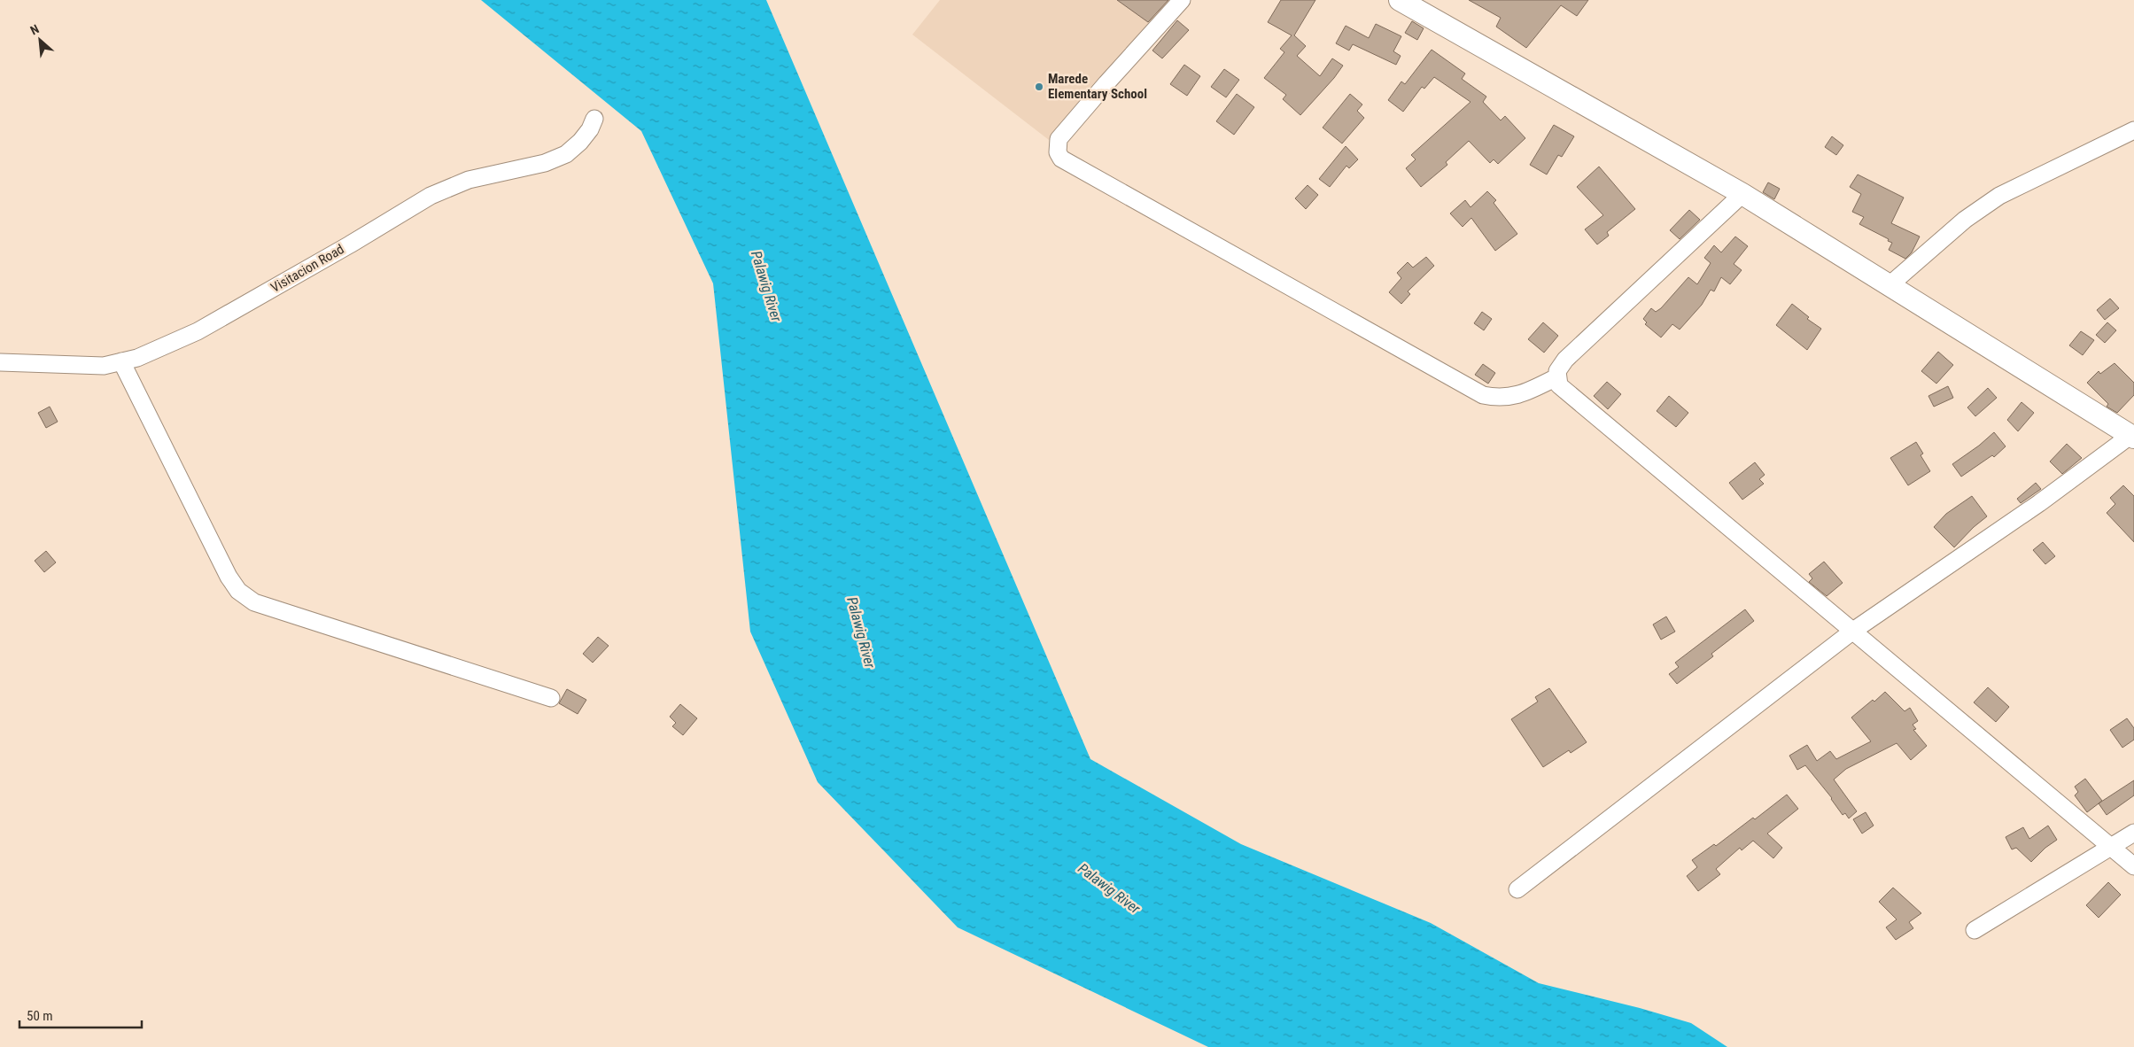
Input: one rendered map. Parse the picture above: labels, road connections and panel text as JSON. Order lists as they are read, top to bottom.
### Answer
{
  "streets": {
    "street": ["Visitacion Road"]
  },
  "water": ["Palawig River"],
  "places": ["Marede Elementary School"],
  "scale_bar": "50 m",
  "north": "top left"
}
